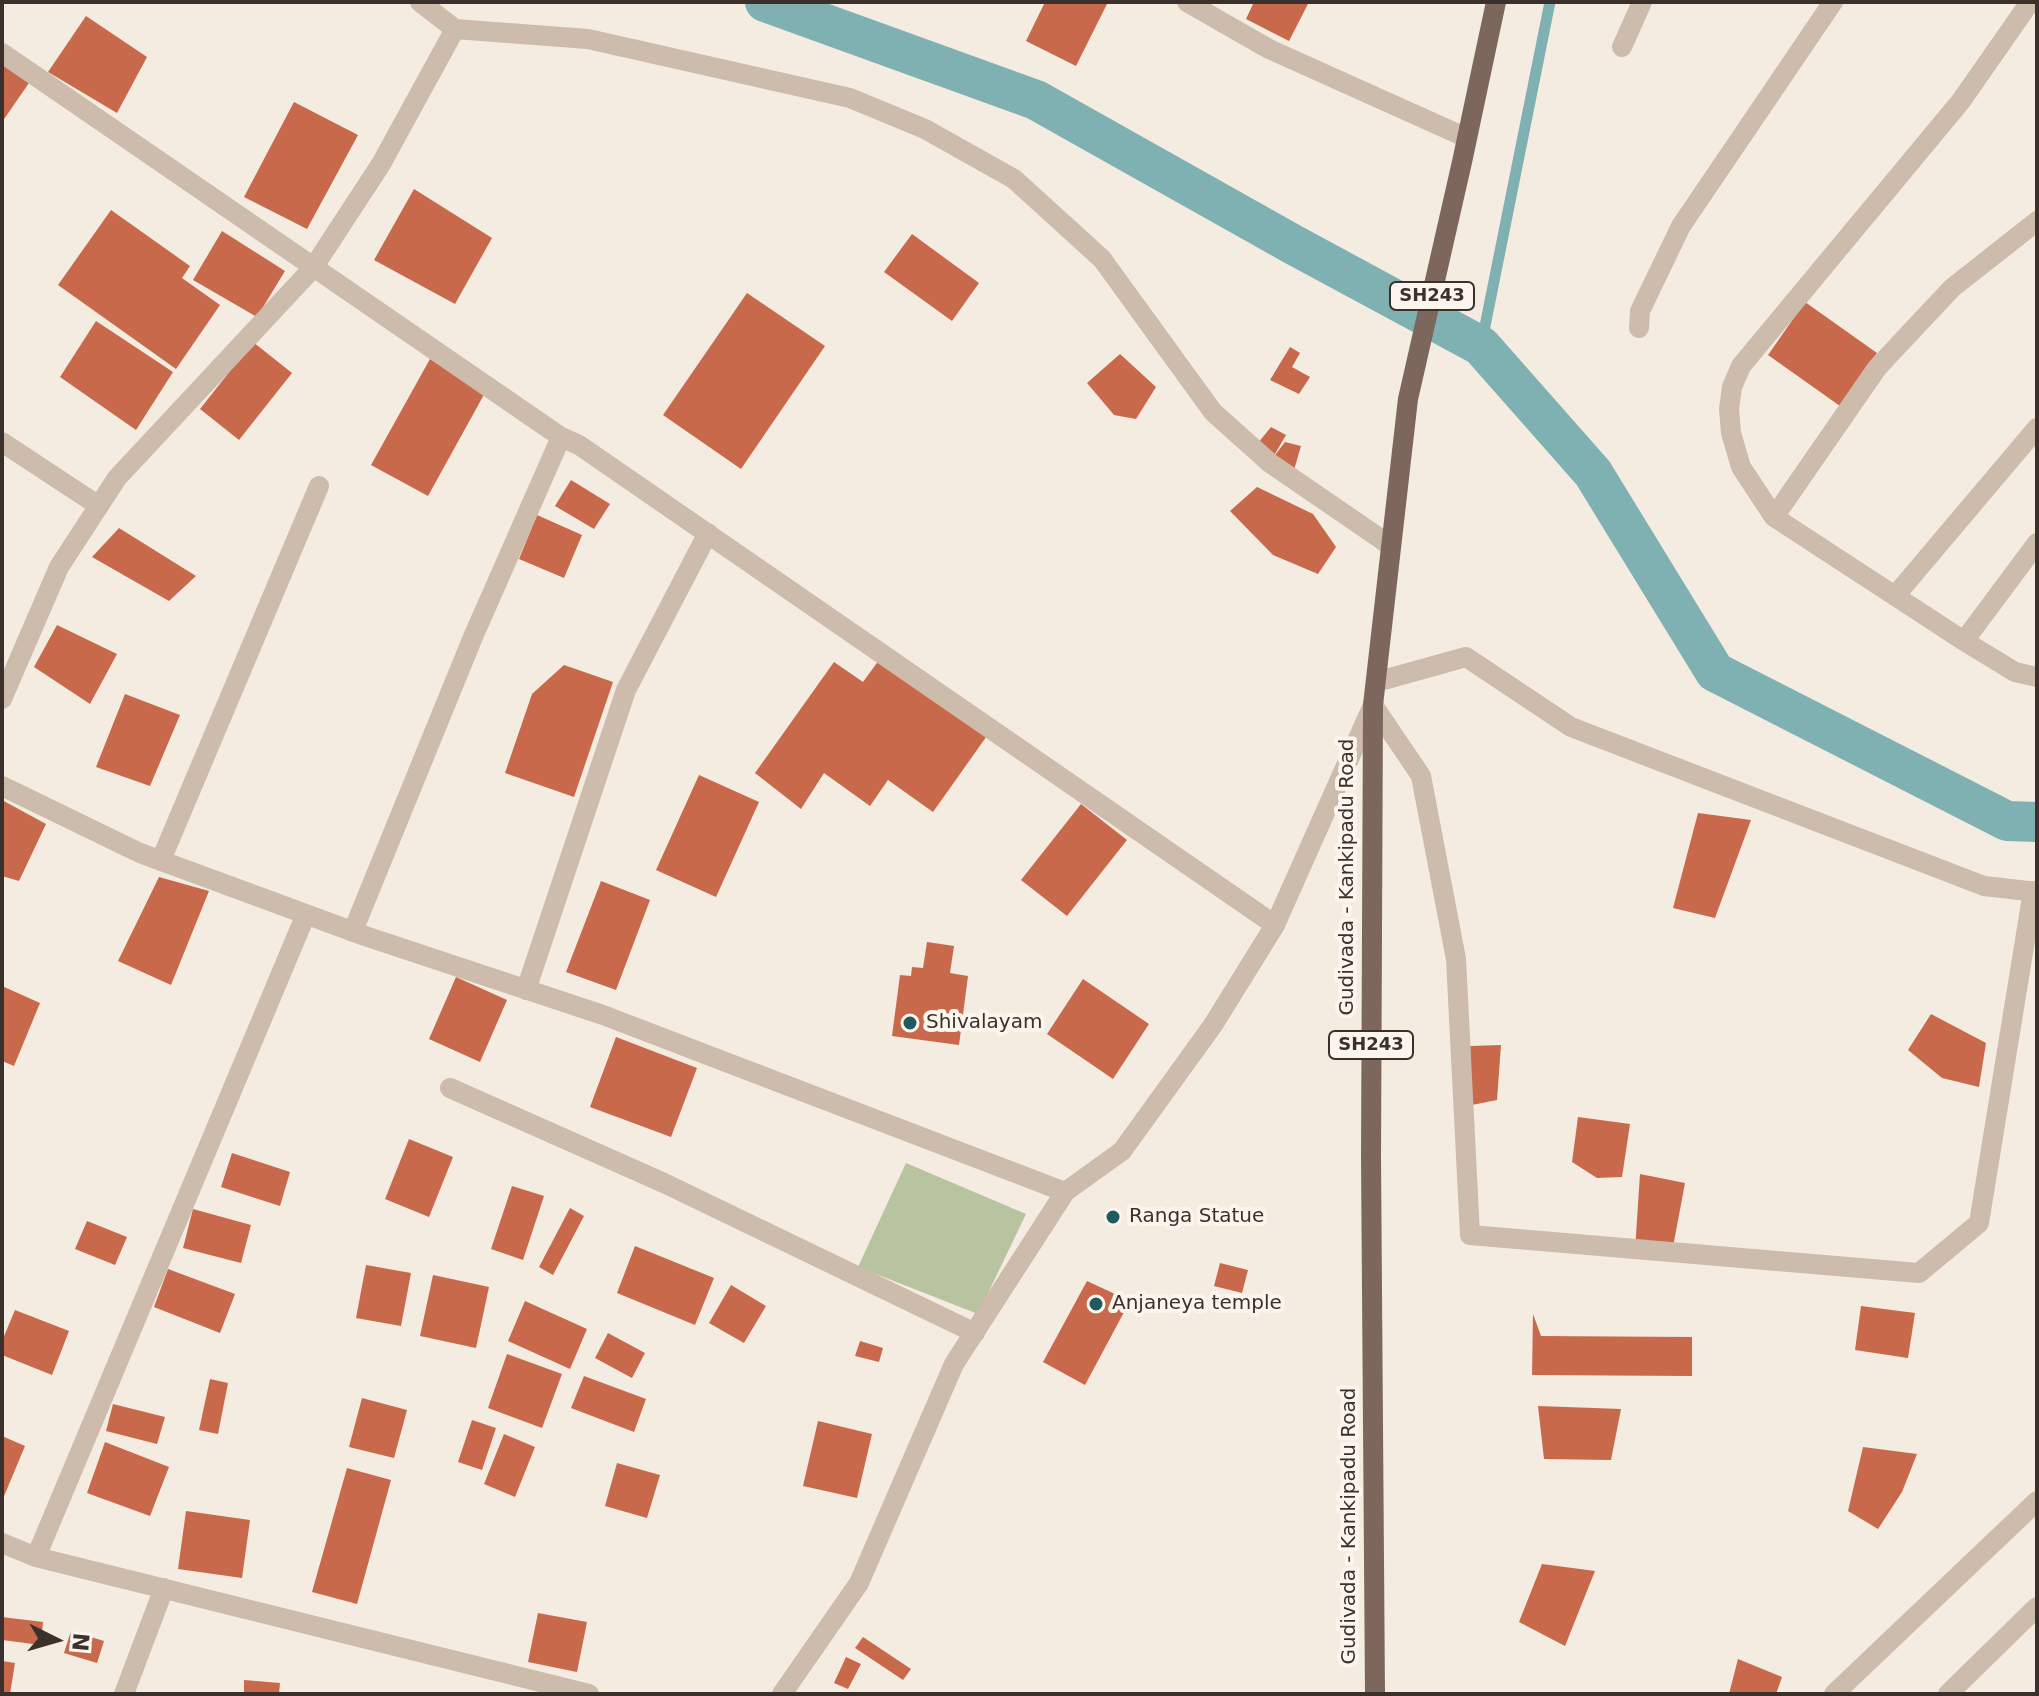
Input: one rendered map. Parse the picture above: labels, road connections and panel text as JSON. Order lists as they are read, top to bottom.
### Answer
{
  "streets": {
    "main road": ["SH243", "Gudivada - Kankipadu Road"]
  },
  "crossings": [
    ["SH243", "Gudivada - Kankipadu Road"]
  ],
  "places": ["Shivalayam", "Ranga Statue", "Anjaneya temple"],
  "north": "right"
}
